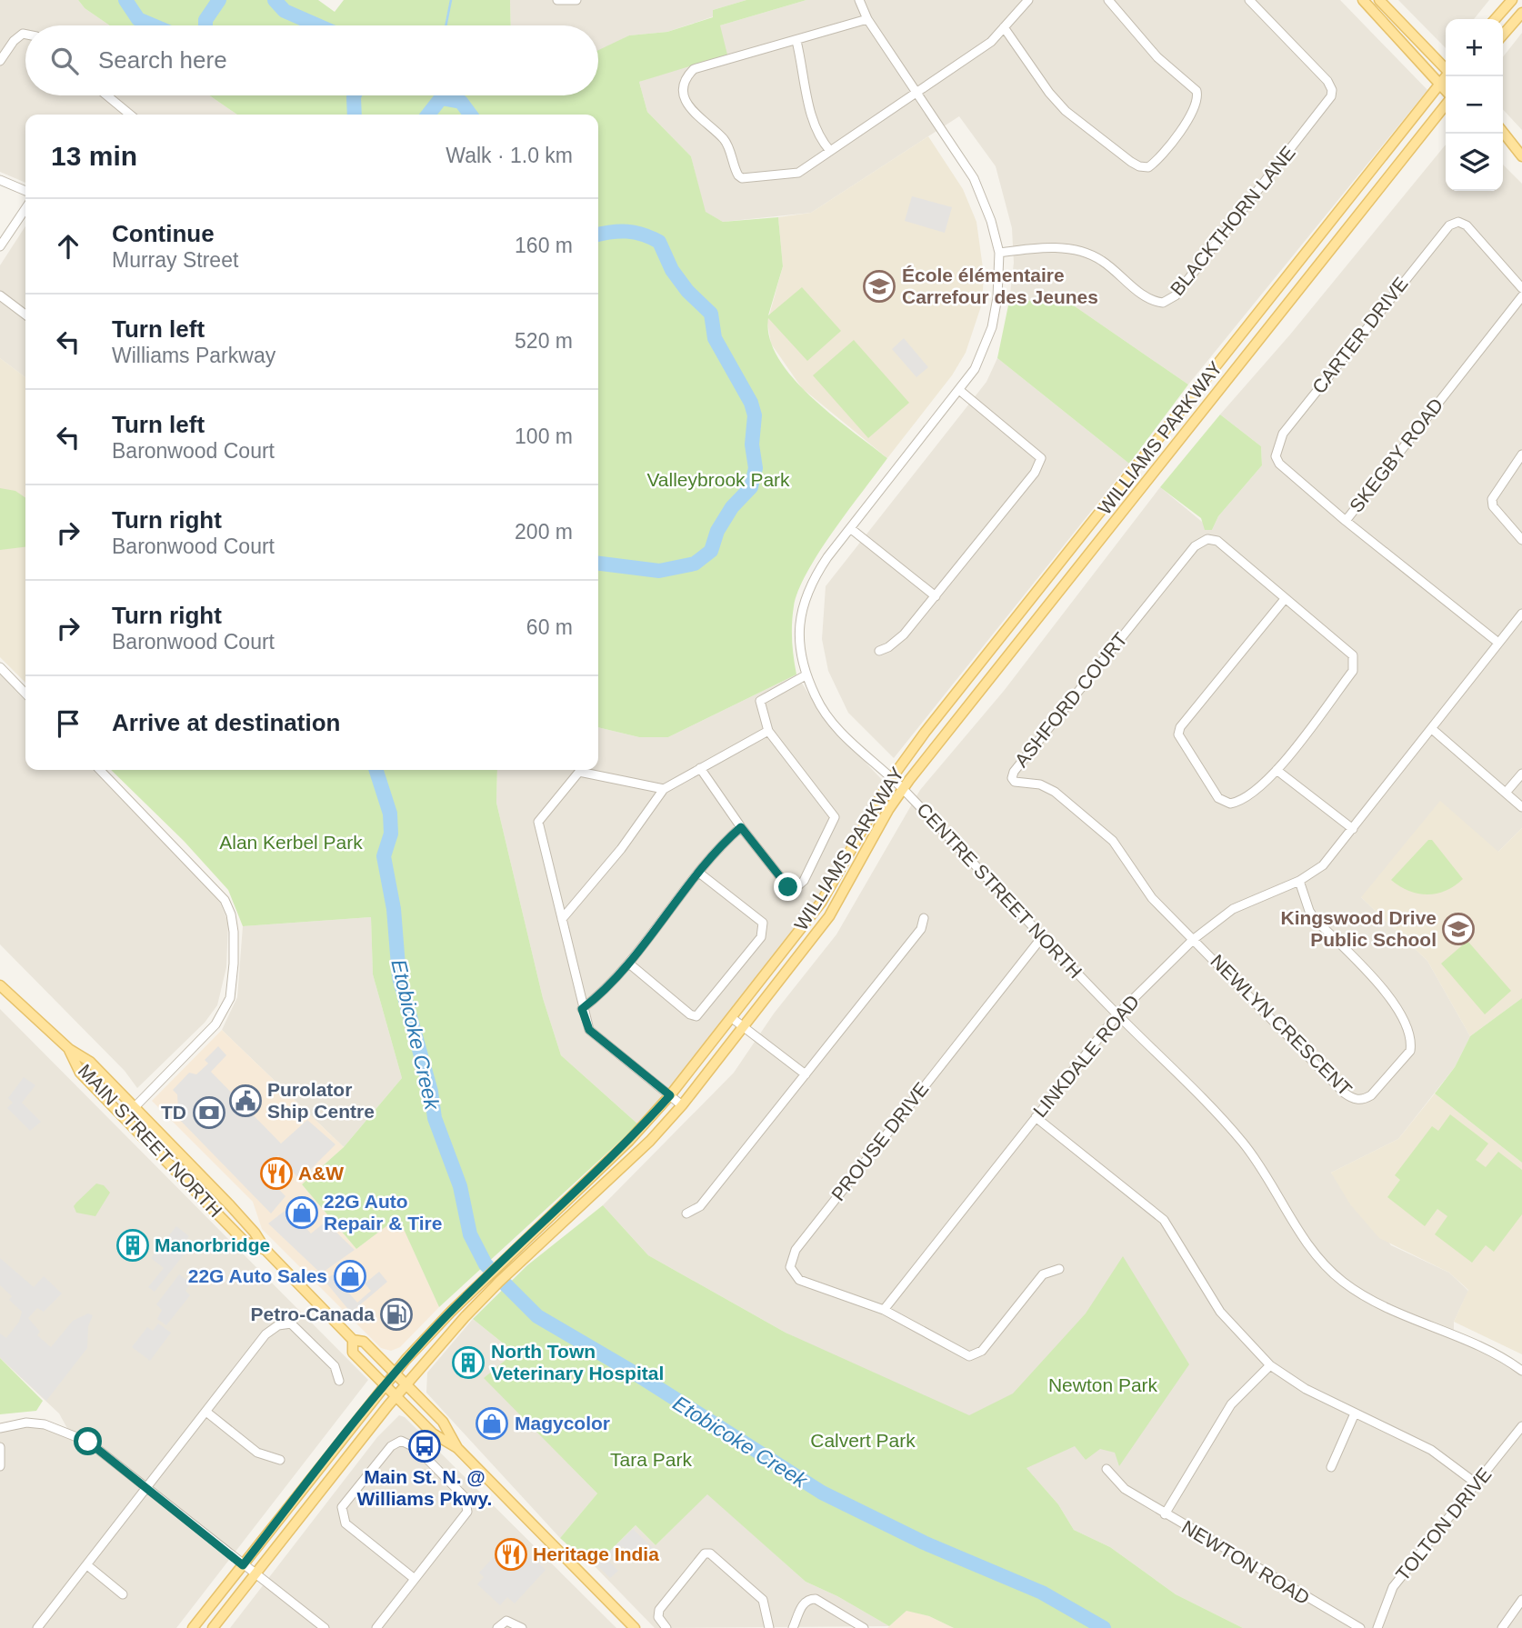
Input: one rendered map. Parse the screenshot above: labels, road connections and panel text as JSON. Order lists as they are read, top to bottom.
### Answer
{
  "streets": {
    "main road": ["WILLIAMS PARKWAY", "MAIN STREET NORTH"],
    "street": [
      "BLACKTHORN LANE",
      "CARTER DRIVE",
      "SKEGBY ROAD",
      "ASHFORD COURT",
      "CENTRE STREET NORTH",
      "NEWLYN CRESCENT",
      "LINKDALE ROAD",
      "PROUSE DRIVE",
      "TOLTON DRIVE",
      "NEWTON ROAD"
    ]
  },
  "crossings": [
    ["BLACKTHORN LANE", "CENTRE STREET NORTH"],
    ["CARTER DRIVE", "SKEGBY ROAD"],
    ["WILLIAMS PARKWAY", "CENTRE STREET NORTH"],
    ["WILLIAMS PARKWAY", "MAIN STREET NORTH"],
    ["SKEGBY ROAD", "LINKDALE ROAD"],
    ["ASHFORD COURT", "NEWLYN CRESCENT"],
    ["ASHFORD COURT", "LINKDALE ROAD"],
    ["CENTRE STREET NORTH", "LINKDALE ROAD"],
    ["CENTRE STREET NORTH", "PROUSE DRIVE"],
    ["NEWLYN CRESCENT", "LINKDALE ROAD"],
    ["LINKDALE ROAD", "PROUSE DRIVE"]
  ],
  "water": ["Etobicoke Creek"],
  "parks": [
    "Valleybrook Park",
    "Alan Kerbel Park",
    "Newton Park",
    "Calvert Park",
    "Tara Park"
  ],
  "places": {
    "school or university": ["École élémentaire Carrefour des Jeunes", "Kingswood Drive Public School"],
    "public building": ["Purolator Ship Centre"],
    "bank": ["TD"],
    "restaurant": ["A&W", "Heritage India"],
    "shop": ["22G Auto Repair & Tire", "22G Auto Sales", "Magycolor"],
    "building": ["Manorbridge", "North Town Veterinary Hospital"],
    "fuel station": ["Petro-Canada"],
    "bus stop": ["Main St. N. @ Williams Pkwy."]
  },
  "page": {
    "map_buttons": ["+", "−"],
    "search": "Search here",
    "heading": ["13 min", "Walk · 1.0 km"],
    "list": [
      ["Continue", "Murray Street", "160 m"],
      ["Turn left", "Williams Parkway", "520 m"],
      ["Turn left", "Baronwood Court", "100 m"],
      ["Turn right", "Baronwood Court", "200 m"],
      ["Turn right", "Baronwood Court", "60 m"],
      "Arrive at destination"
    ]
  }
}
